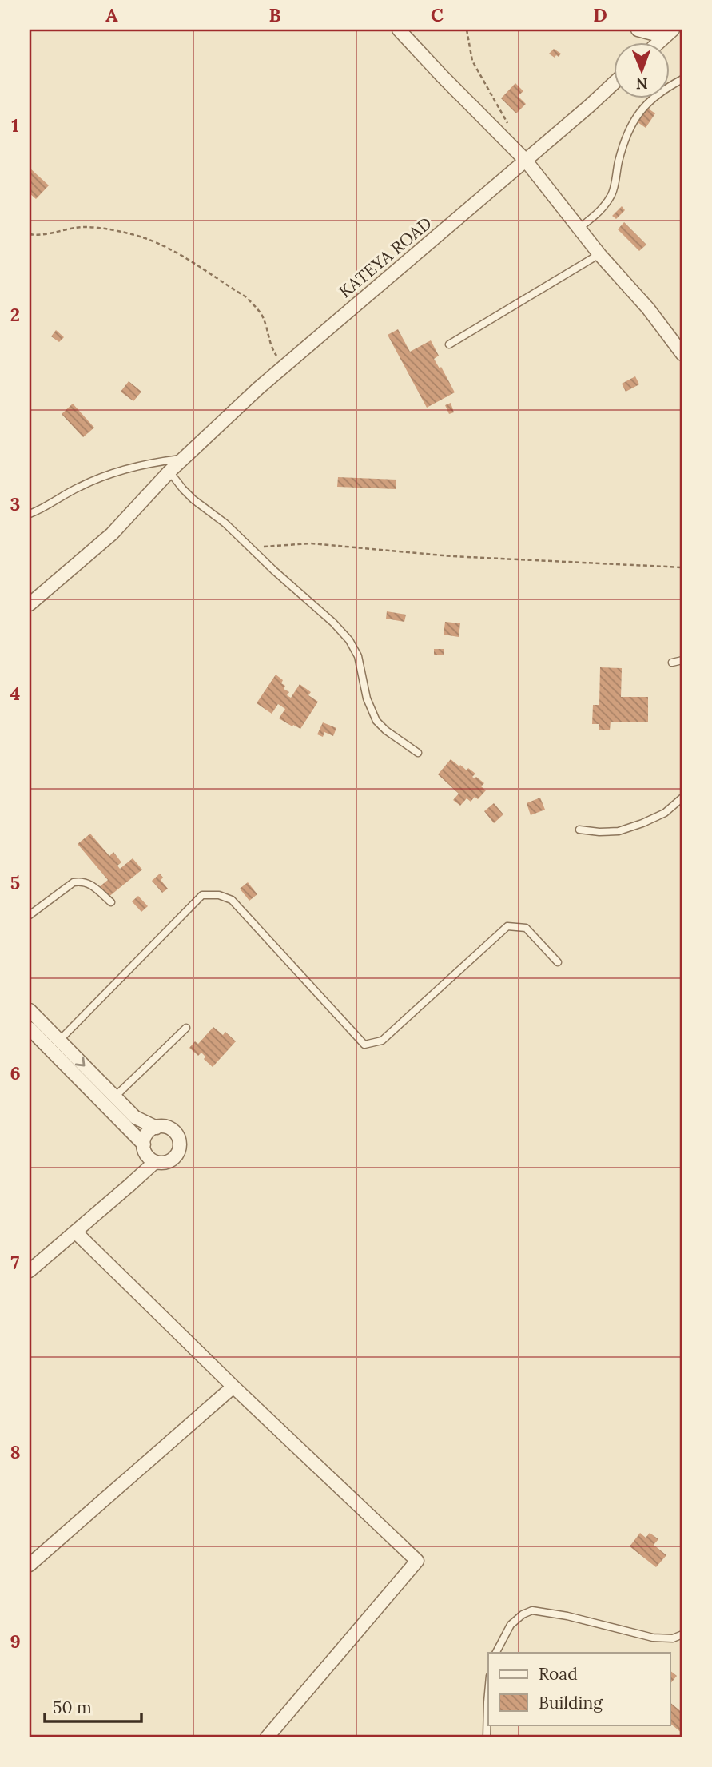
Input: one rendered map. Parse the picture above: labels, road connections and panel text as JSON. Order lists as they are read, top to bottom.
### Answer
{
  "streets": {
    "street": ["KATEYA ROAD"]
  },
  "legend": ["Road", "Building"],
  "scale_bar": "50 m",
  "north": "bottom",
  "grid": {
    "columns": [
      "A",
      "B",
      "C",
      "D"
    ],
    "rows": [
      "1",
      "2",
      "3",
      "4",
      "5",
      "6",
      "7",
      "8",
      "9"
    ]
  }
}
